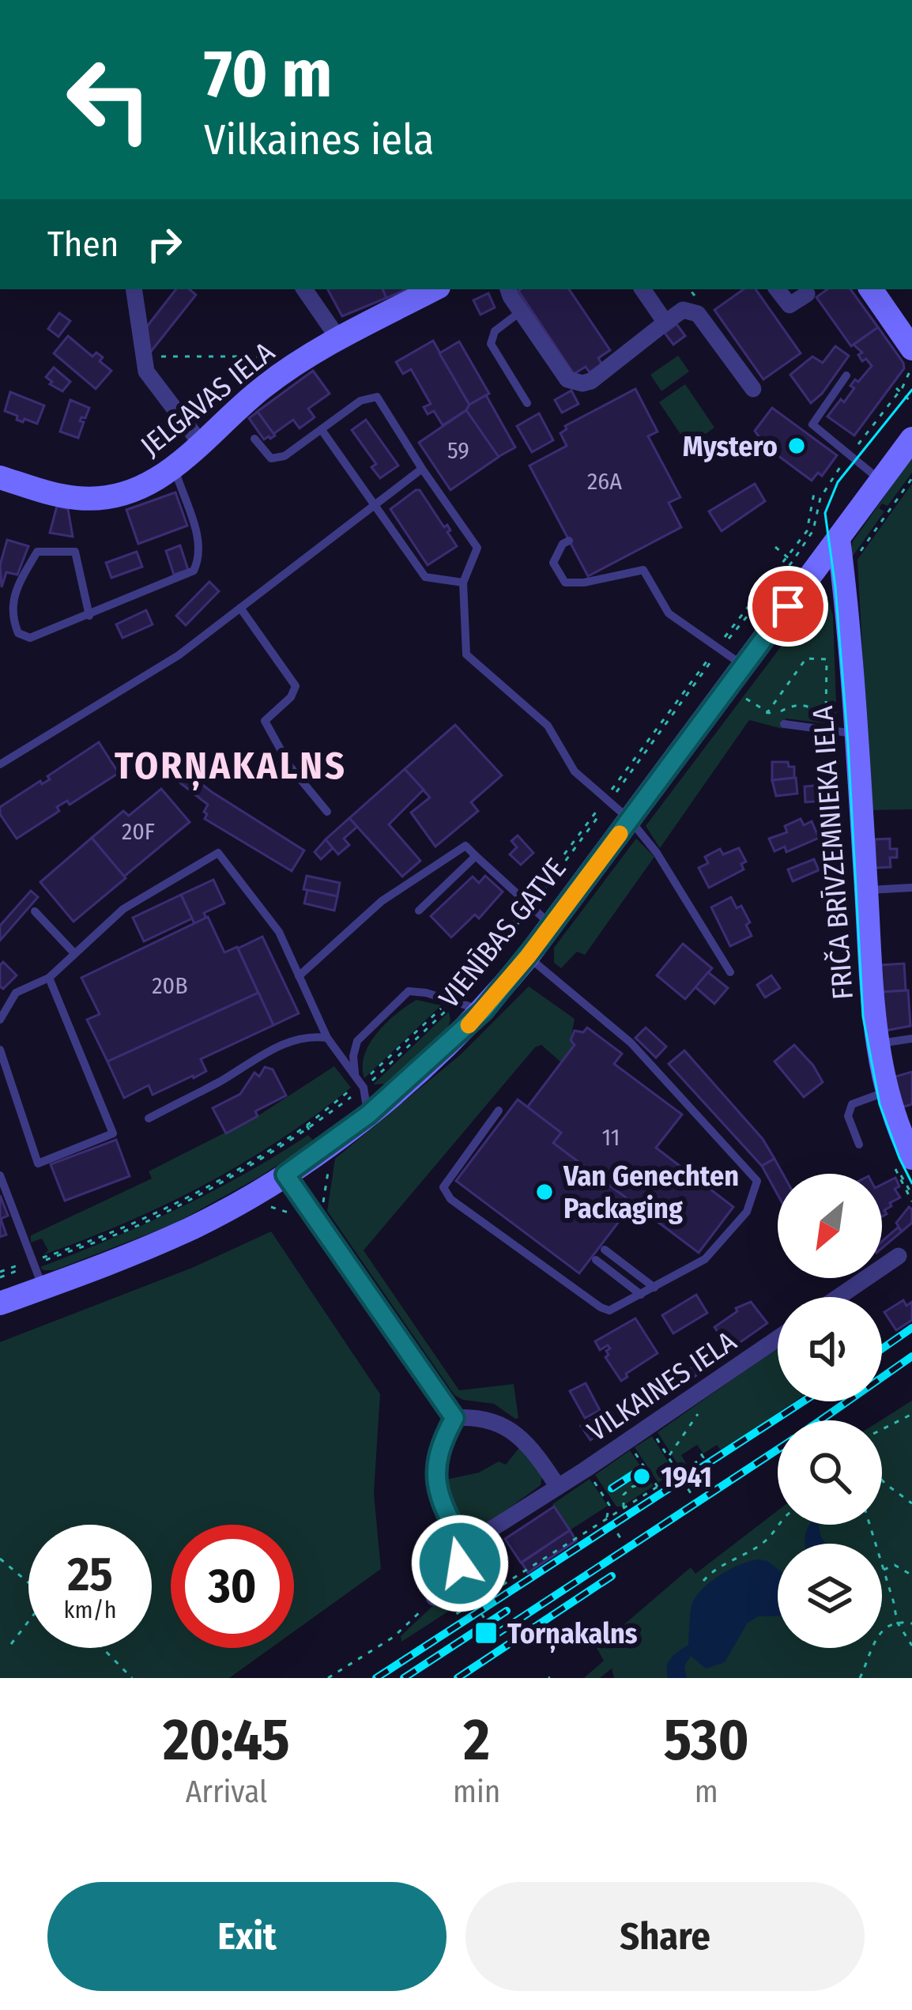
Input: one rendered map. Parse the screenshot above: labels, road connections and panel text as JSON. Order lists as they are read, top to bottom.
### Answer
{
  "streets": {
    "main road": ["JELGAVAS IELA", "FRIČA BRĪVZEMNIEKA IELA", "VIENĪBAS GATVE"],
    "street": ["VILKAINES IELA"]
  },
  "crossings": [
    ["FRIČA BRĪVZEMNIEKA IELA", "VIENĪBAS GATVE"]
  ],
  "districts": ["TORŅAKALNS"],
  "places": {
    "other": ["Mystero", "Van Genechten Packaging", "1941"],
    "transit": ["Torņakalns"]
  },
  "house_numbers": [
    "59",
    "26A",
    "20F",
    "20B",
    "11"
  ],
  "north": "bottom left",
  "page": {
    "turn": ["70 m", "Vilkaines iela"],
    "then": "Then",
    "speed": "25 km/h",
    "limit": "30",
    "eta": [
      "20:45",
      "Arrival",
      "2",
      "min",
      "530",
      "m"
    ],
    "buttons": ["Exit", "Share"]
  }
}
